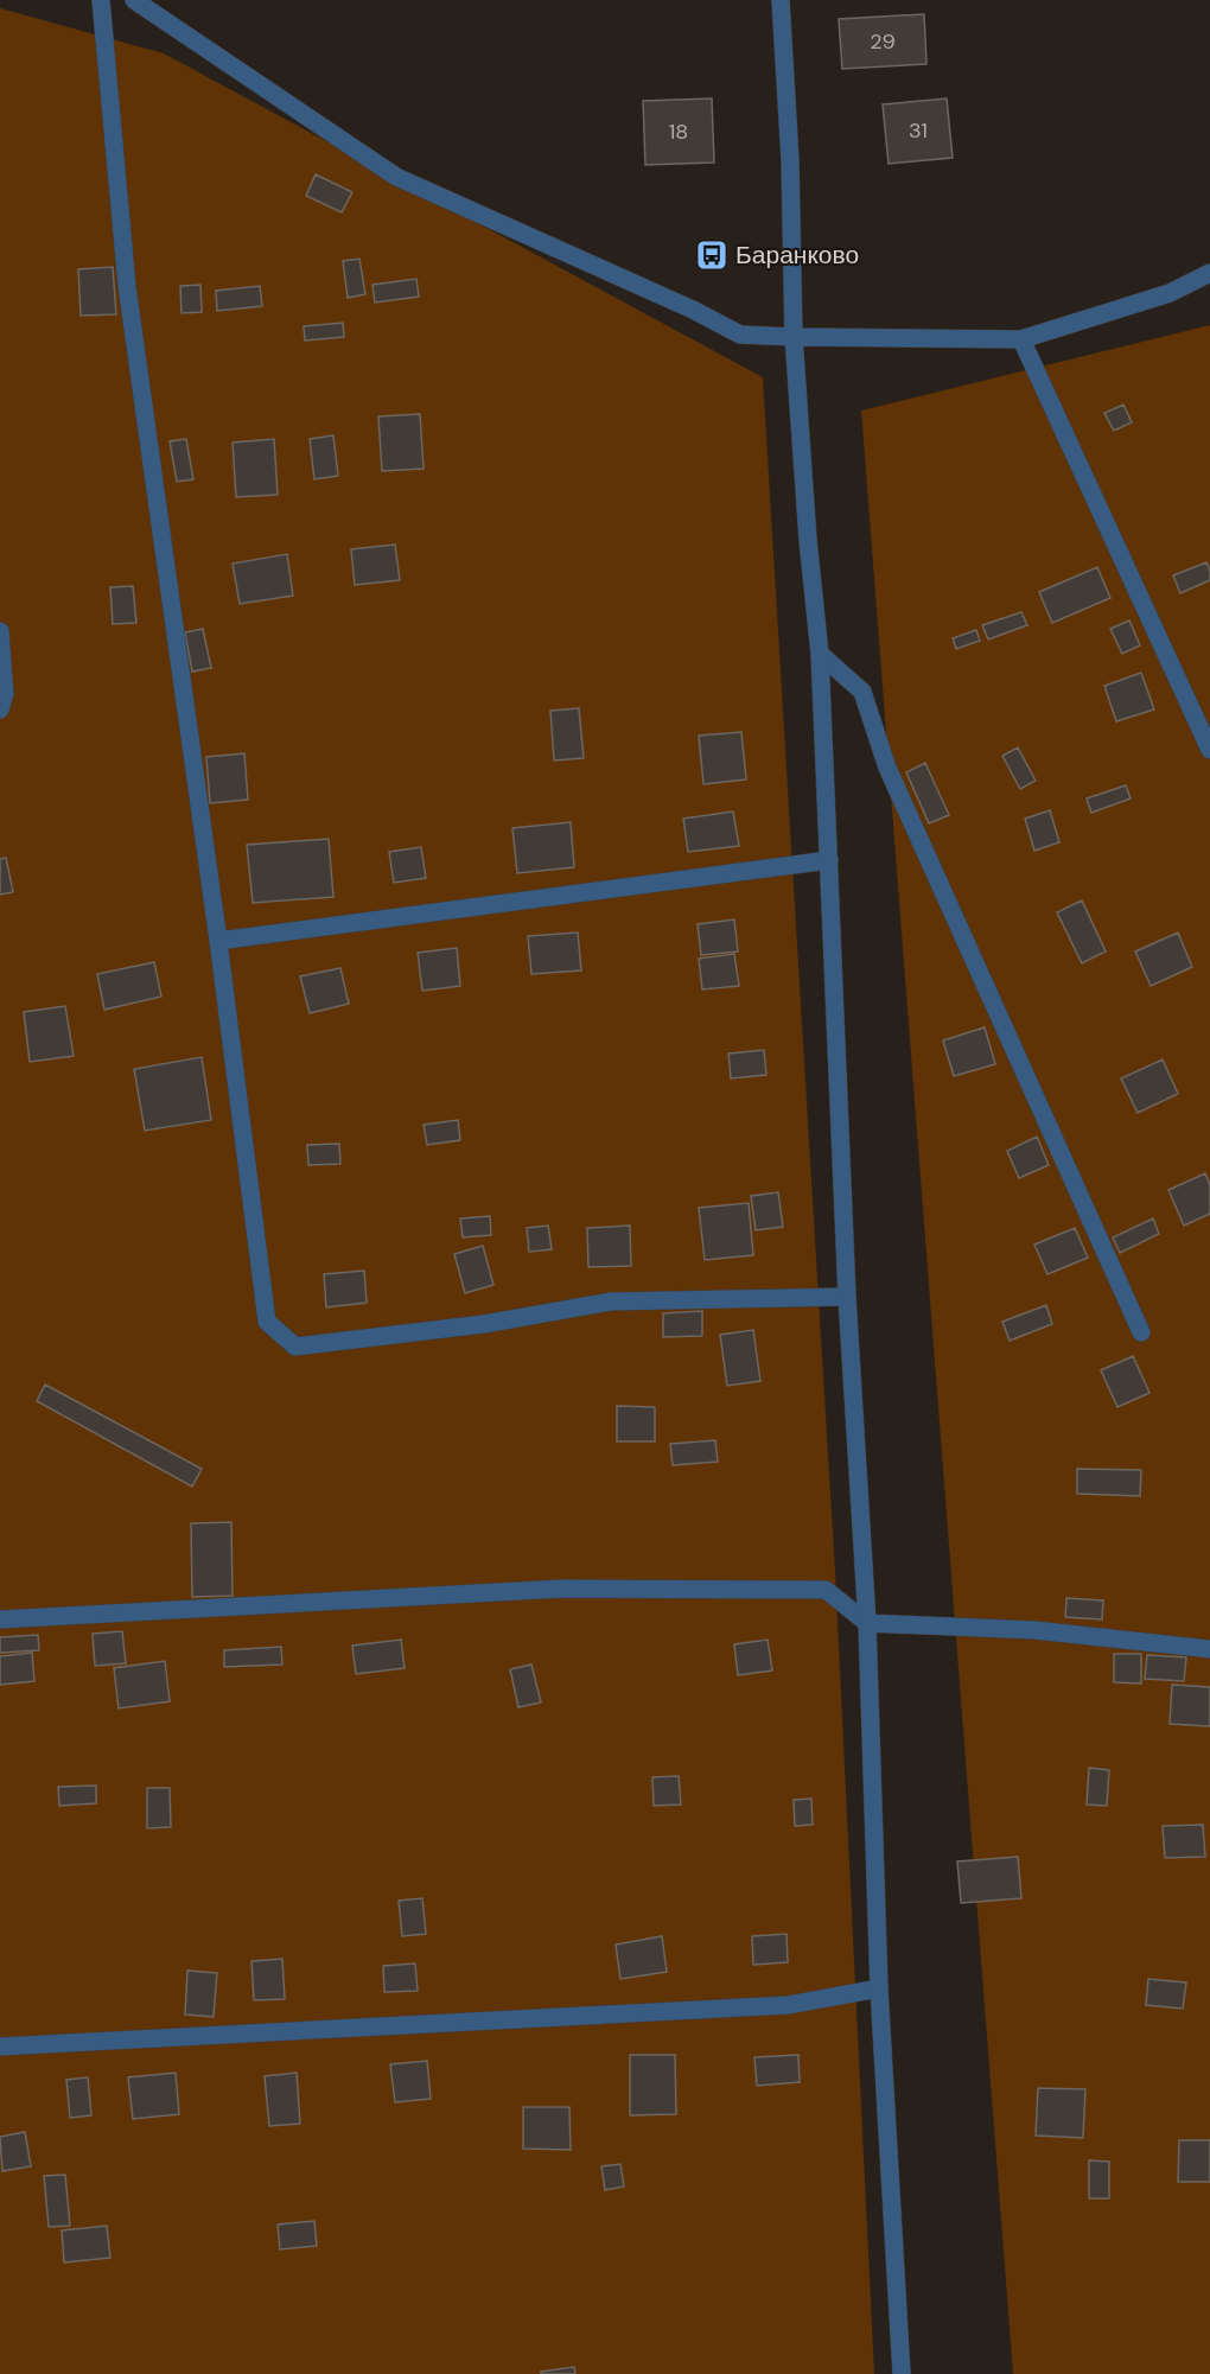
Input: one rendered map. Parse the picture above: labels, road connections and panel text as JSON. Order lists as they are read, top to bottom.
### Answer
{
  "places": {
    "bus stop": ["Баранково"]
  },
  "house_numbers": ["29", "31", "18"]
}
